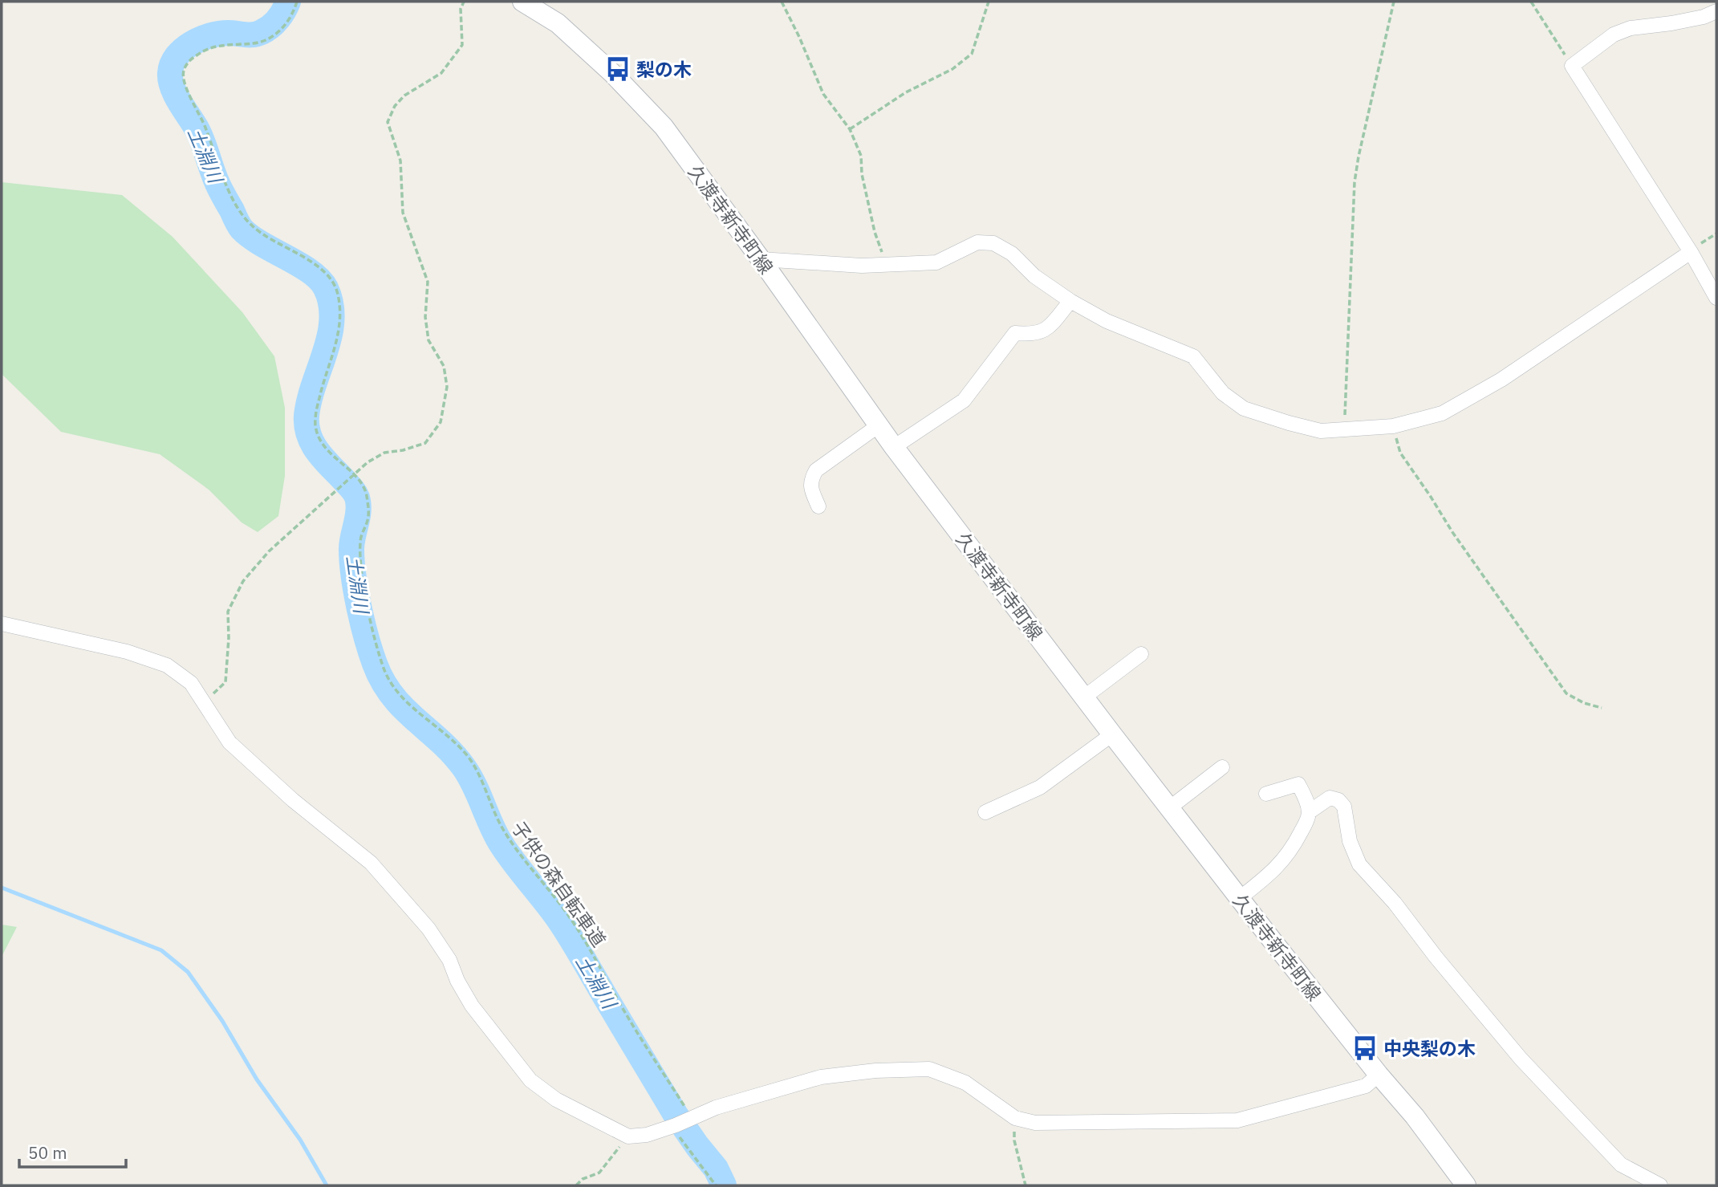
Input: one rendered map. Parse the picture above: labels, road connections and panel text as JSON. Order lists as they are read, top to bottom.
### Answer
{
  "streets": {
    "main road": ["久渡寺新寺町線"],
    "path": ["子供の森自転車道"]
  },
  "water": ["土淵川"],
  "places": {
    "bus stop": ["梨の木", "中央梨の木"]
  },
  "scale_bar": "50 m"
}
